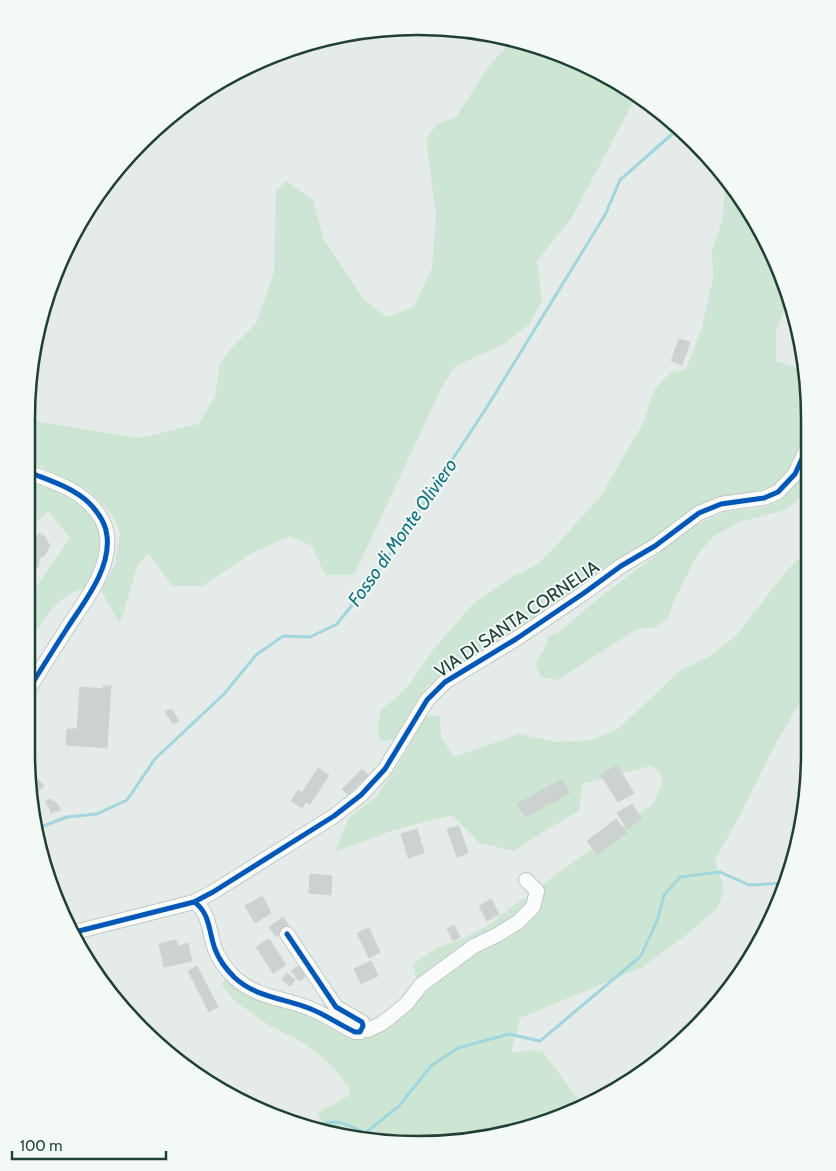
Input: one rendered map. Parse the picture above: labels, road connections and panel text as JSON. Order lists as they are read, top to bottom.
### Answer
{
  "streets": {
    "street": ["VIA DI SANTA CORNELIA"]
  },
  "water": ["Fosso di Monte Oliviero"],
  "scale_bar": "100 m"
}
